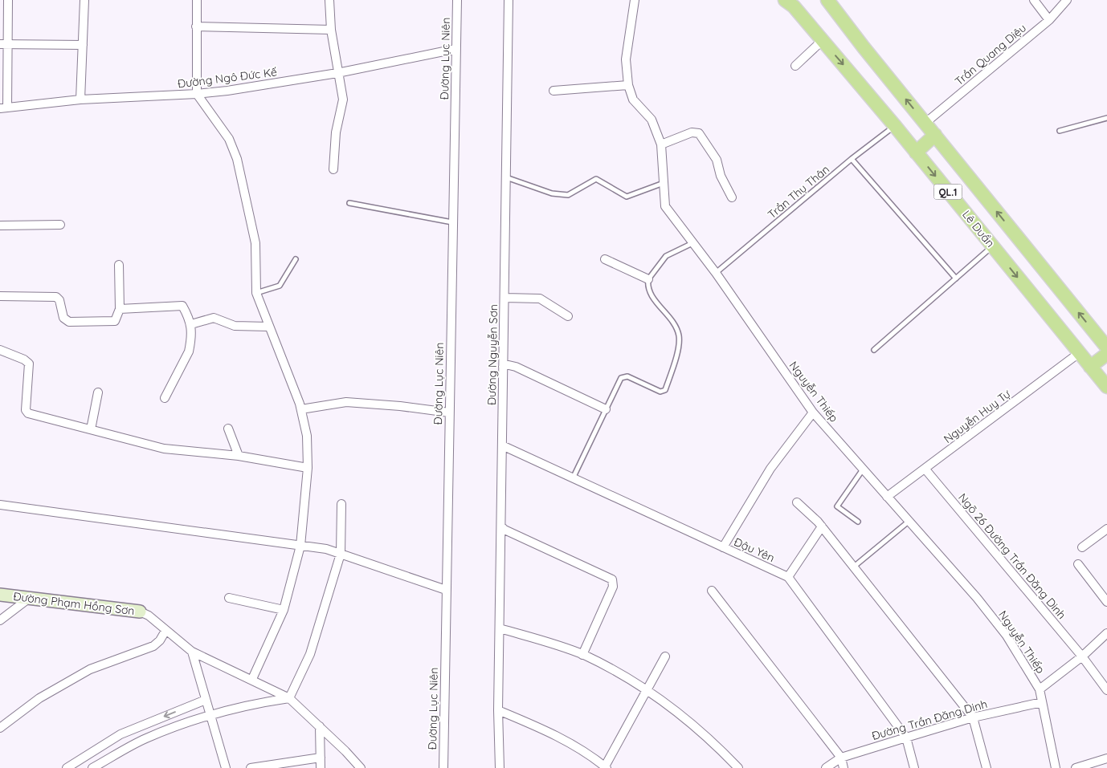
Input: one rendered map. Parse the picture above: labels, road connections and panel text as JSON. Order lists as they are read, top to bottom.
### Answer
{
  "streets": {
    "main road": ["QL.1", "Lê Duẩn"],
    "street": [
      "Trần Quang Diệu",
      "Đường Lục Niên",
      "Đường Ngô Đức Kế",
      "Đường Nguyễn Sơn",
      "Nguyễn Thiếp",
      "Nguyễn Huy Tự",
      "Đậu Yên",
      "Ngõ 26 Đường Trần Đăng Dinh",
      "Đường Phạm Hồng Sơn",
      "Đường Trần Đăng Dinh"
    ],
    "lane": ["Trần Thụ Thân"]
  },
  "crossings": [
    ["Trần Quang Diệu", "QL.1"],
    ["Đường Lục Niên", "Đường Ngô Đức Kế"],
    ["Trần Thụ Thân", "Lê Duẩn"],
    ["Trần Thụ Thân", "Nguyễn Thiếp"],
    ["Lê Duẩn", "Nguyễn Huy Tự"],
    ["Đường Nguyễn Sơn", "Đậu Yên"],
    ["Nguyễn Thiếp", "Nguyễn Huy Tự"],
    ["Nguyễn Thiếp", "Đường Trần Đăng Dinh"],
    ["Nguyễn Huy Tự", "Ngõ 26 Đường Trần Đăng Dinh"],
    ["Đậu Yên", "Đường Trần Đăng Dinh"]
  ]
}
